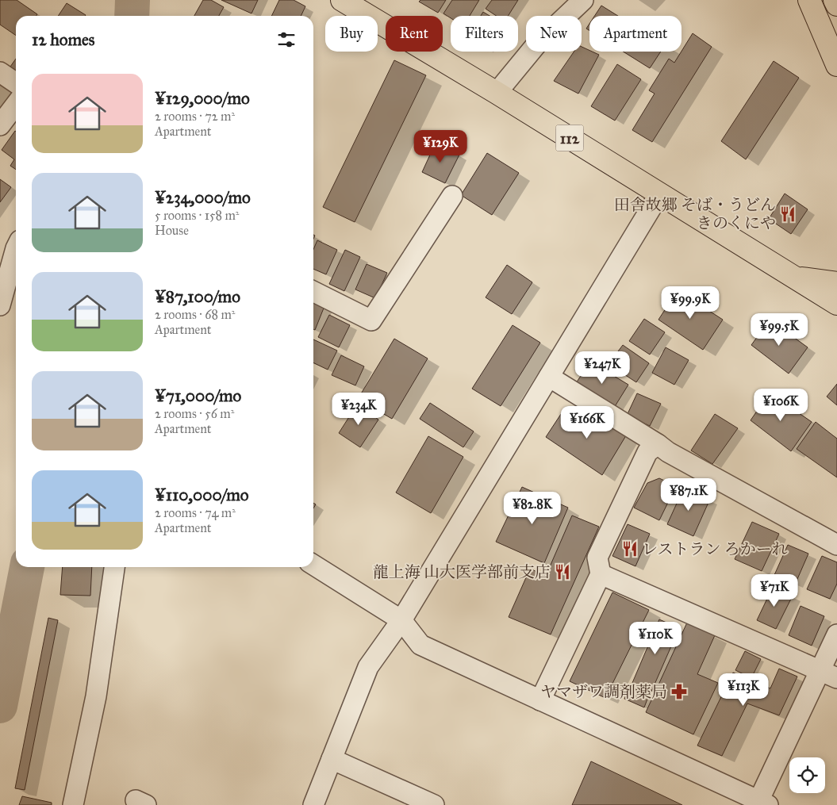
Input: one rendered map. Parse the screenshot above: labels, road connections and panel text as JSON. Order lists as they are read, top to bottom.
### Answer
{
  "streets": {
    "highway": ["112"]
  },
  "places": {
    "restaurant": ["田舎故郷 そば・うどん きのくにや", "レストラン ろかーれ", "龍上海 山大医学部前支店"],
    "pharmacy": ["ヤマザワ調剤薬局"]
  },
  "page": {
    "chip": [
      "Buy",
      "Rent",
      "Filters",
      "New",
      "Apartment"
    ],
    "heading": "12 homes",
    "list": [
      {
        "name": "¥129,000/mo",
        "note": "2 rooms · 72 m² · Apartment"
      },
      {
        "name": "¥234,000/mo",
        "note": "5 rooms · 158 m² · House"
      },
      {
        "name": "¥87,100/mo",
        "note": "2 rooms · 68 m² · Apartment"
      },
      {
        "name": "¥71,000/mo",
        "note": "2 rooms · 56 m² · Apartment"
      },
      {
        "name": "¥110,000/mo",
        "note": "2 rooms · 74 m² · Apartment"
      }
    ],
    "price": [
      "¥129K",
      "¥99.9K",
      "¥99.5K",
      "¥247K",
      "¥106K",
      "¥234K",
      "¥166K",
      "¥87.1K",
      "¥82.8K",
      "¥71K",
      "¥110K",
      "¥113K"
    ]
  }
}
